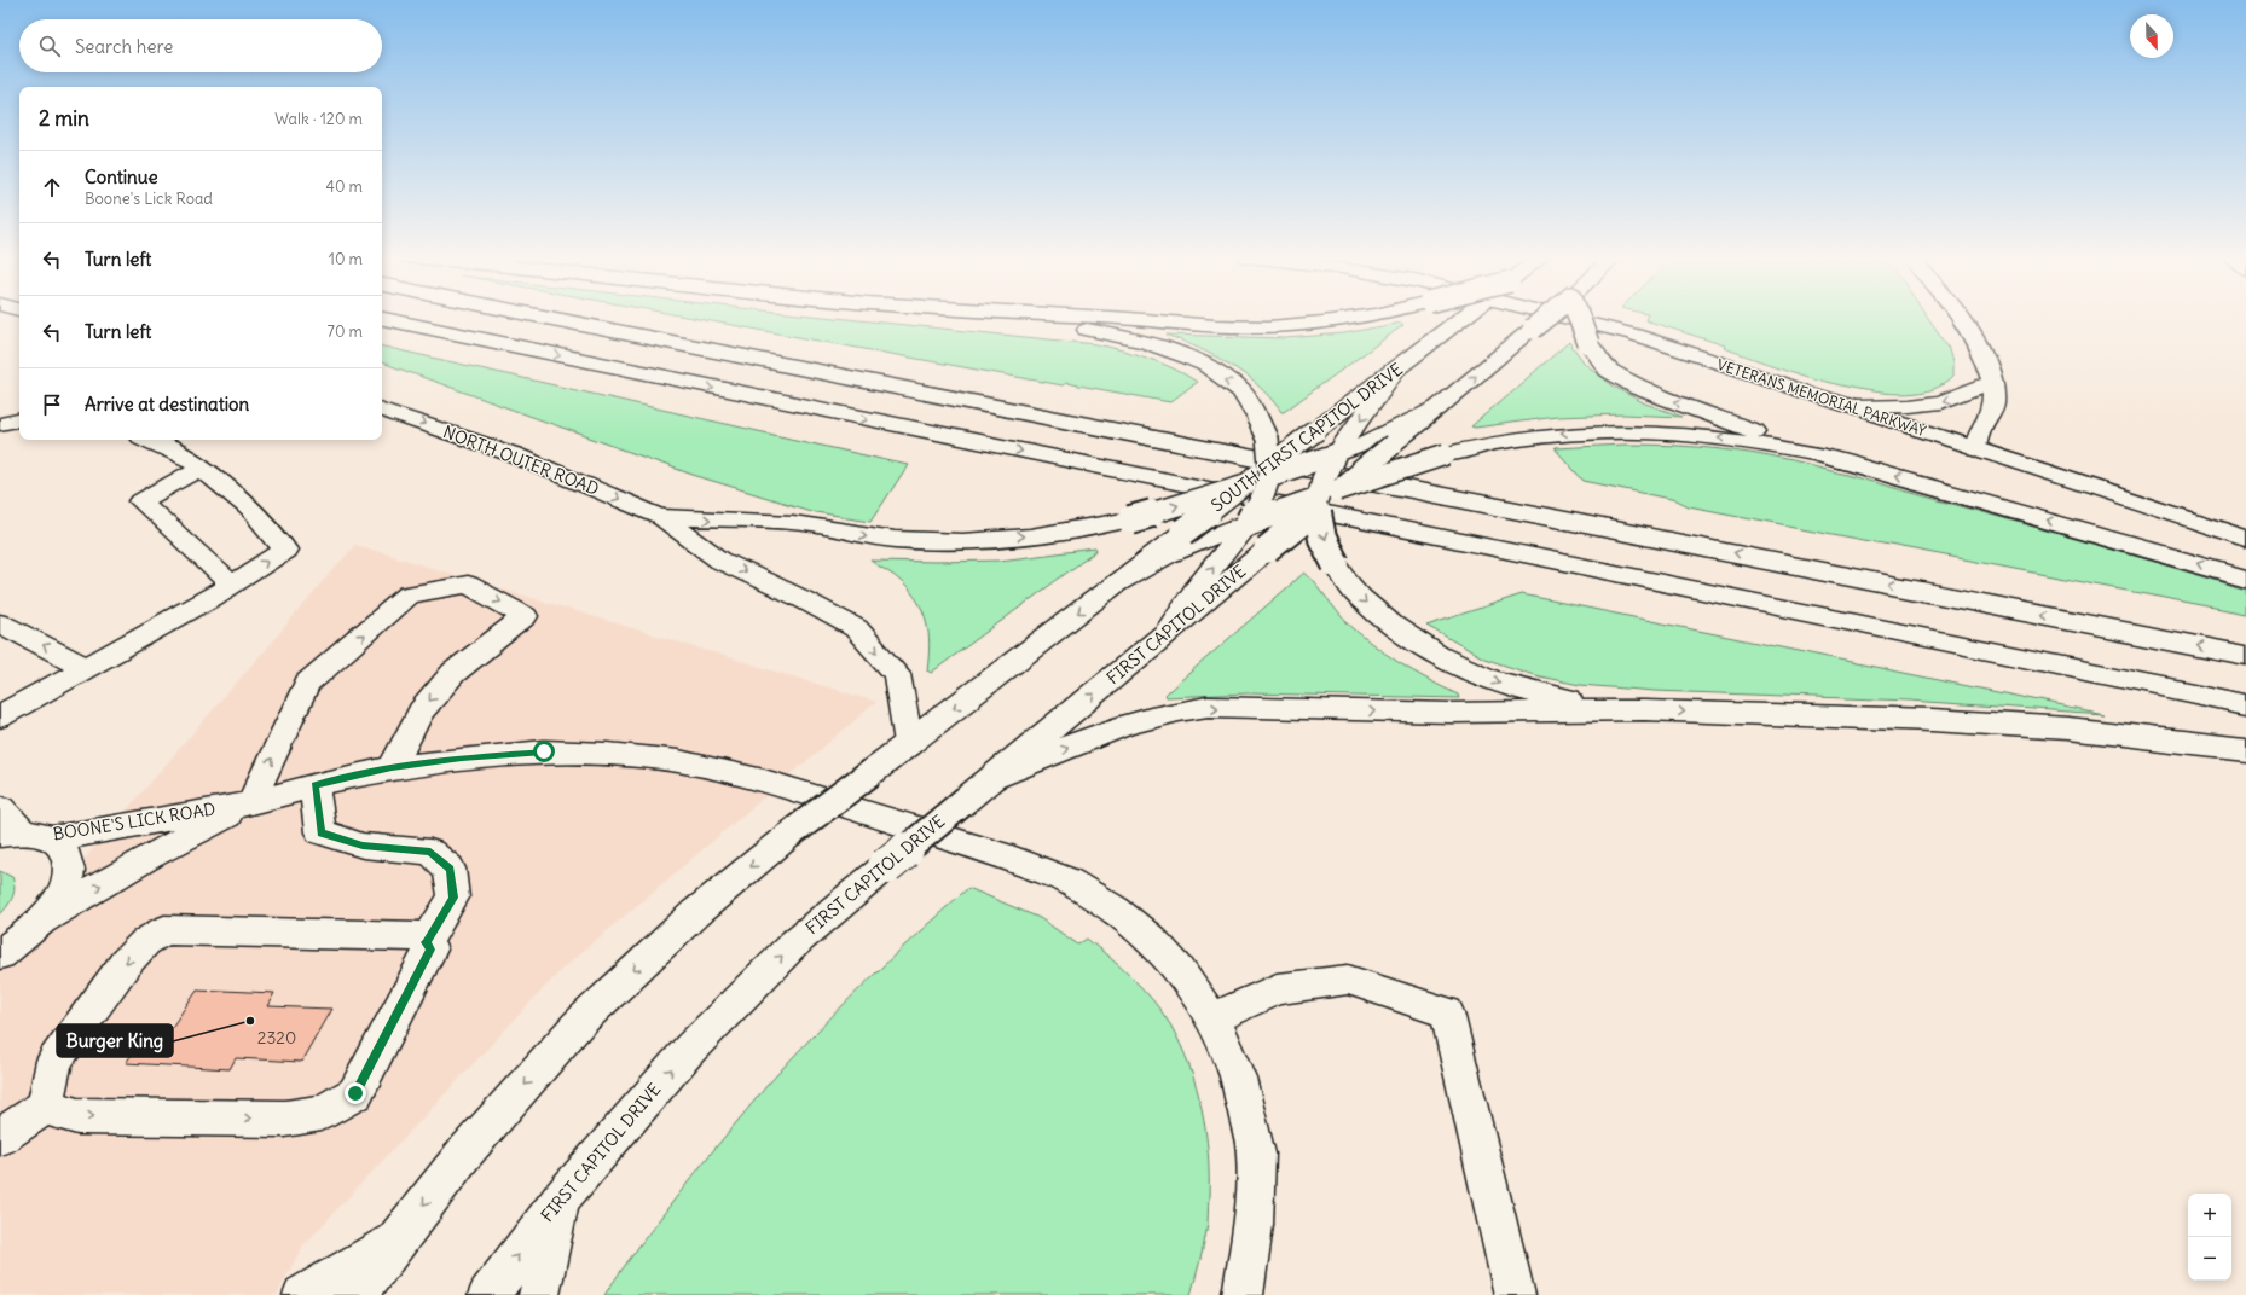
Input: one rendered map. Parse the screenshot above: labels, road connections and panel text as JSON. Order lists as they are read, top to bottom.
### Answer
{
  "streets": {
    "main road": [
      "VETERANS MEMORIAL PARKWAY",
      "SOUTH FIRST CAPITOL DRIVE",
      "NORTH OUTER ROAD",
      "FIRST CAPITOL DRIVE",
      "BOONE'S LICK ROAD"
    ]
  },
  "places": ["Burger King"],
  "house_numbers": ["2320"],
  "north": "bottom",
  "page": {
    "search": "Search here",
    "heading": ["2 min", "Walk · 120 m"],
    "list": [
      ["Continue", "Boone's Lick Road", "40 m"],
      ["Turn left", "10 m"],
      ["Turn left", "70 m"],
      "Arrive at destination"
    ],
    "map_buttons": ["+", "−"]
  }
}
